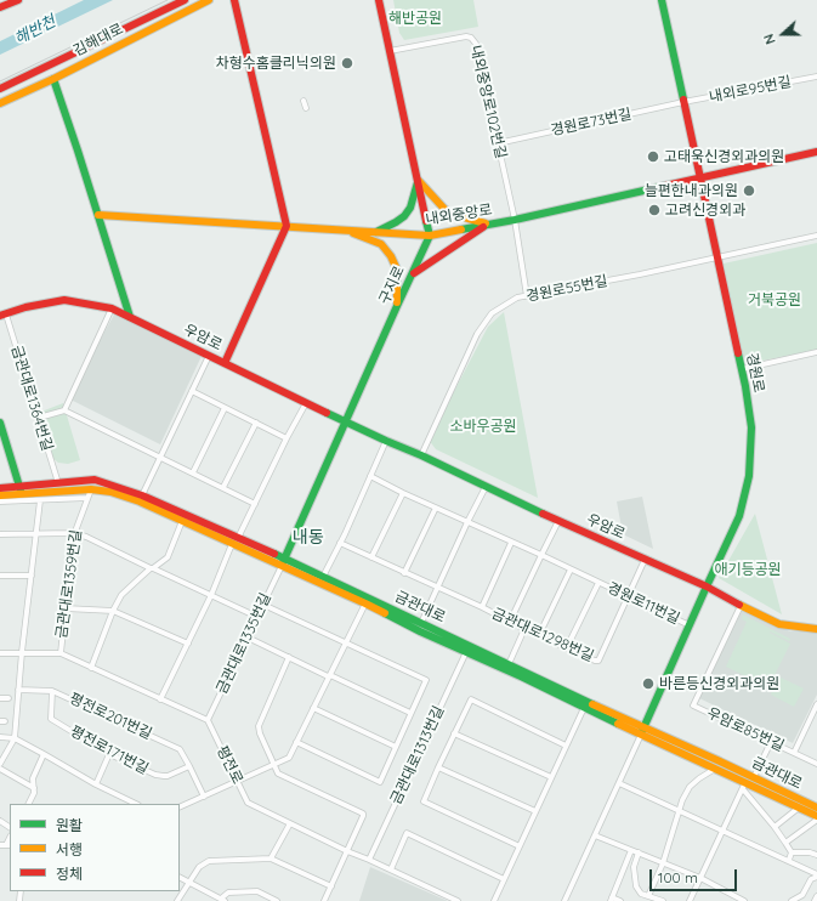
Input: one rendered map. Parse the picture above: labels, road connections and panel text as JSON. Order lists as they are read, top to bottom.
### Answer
{
  "streets": {
    "street": [
      "김해대로",
      "내외로95번길",
      "내외중앙로102번길",
      "경원로73번길",
      "내외중앙로",
      "구지로",
      "경원로55번길",
      "우암로",
      "경원로",
      "금관대로1364번길",
      "금관대로1359번길",
      "경원로11번길",
      "금관대로",
      "금관대로1298번길",
      "금관대로1335번길",
      "평전로201번길",
      "우암로85번길",
      "평전로171번길",
      "금관대로1313번길",
      "평전로"
    ]
  },
  "crossings": [
    ["내외로95번길", "경원로73번길"],
    ["내외로95번길", "경원로"],
    ["내외중앙로102번길", "경원로73번길"],
    ["내외중앙로102번길", "내외중앙로"],
    ["내외중앙로102번길", "경원로55번길"],
    ["경원로73번길", "경원로"],
    ["내외중앙로", "구지로"],
    ["내외중앙로", "경원로"],
    ["구지로", "우암로"],
    ["구지로", "금관대로"],
    ["구지로", "금관대로1335번길"],
    ["경원로55번길", "우암로"],
    ["경원로55번길", "경원로"],
    ["우암로", "경원로"],
    ["우암로", "금관대로1364번길"],
    ["우암로", "금관대로1298번길"],
    ["우암로", "우암로85번길"],
    ["경원로", "경원로11번길"],
    ["경원로", "금관대로"],
    ["금관대로1364번길", "금관대로"],
    ["금관대로1359번길", "금관대로"],
    ["경원로11번길", "금관대로1298번길"],
    ["금관대로", "금관대로1335번길"],
    ["금관대로", "금관대로1313번길"],
    ["금관대로1335번길", "평전로"],
    ["평전로201번길", "평전로171번길"],
    ["금관대로1313번길", "평전로"]
  ],
  "districts": ["내동"],
  "water": ["해반천"],
  "parks": [
    "해반공원",
    "거북공원",
    "소바우공원",
    "애기등공원"
  ],
  "places": [
    "차형수홈클리닉의원",
    "고태욱신경외과의원",
    "늘편한내과의원",
    "고려신경외과",
    "바른등신경외과의원"
  ],
  "legend": ["원활", "서행", "정체"],
  "scale_bar": "100 m",
  "north": "left"
}
